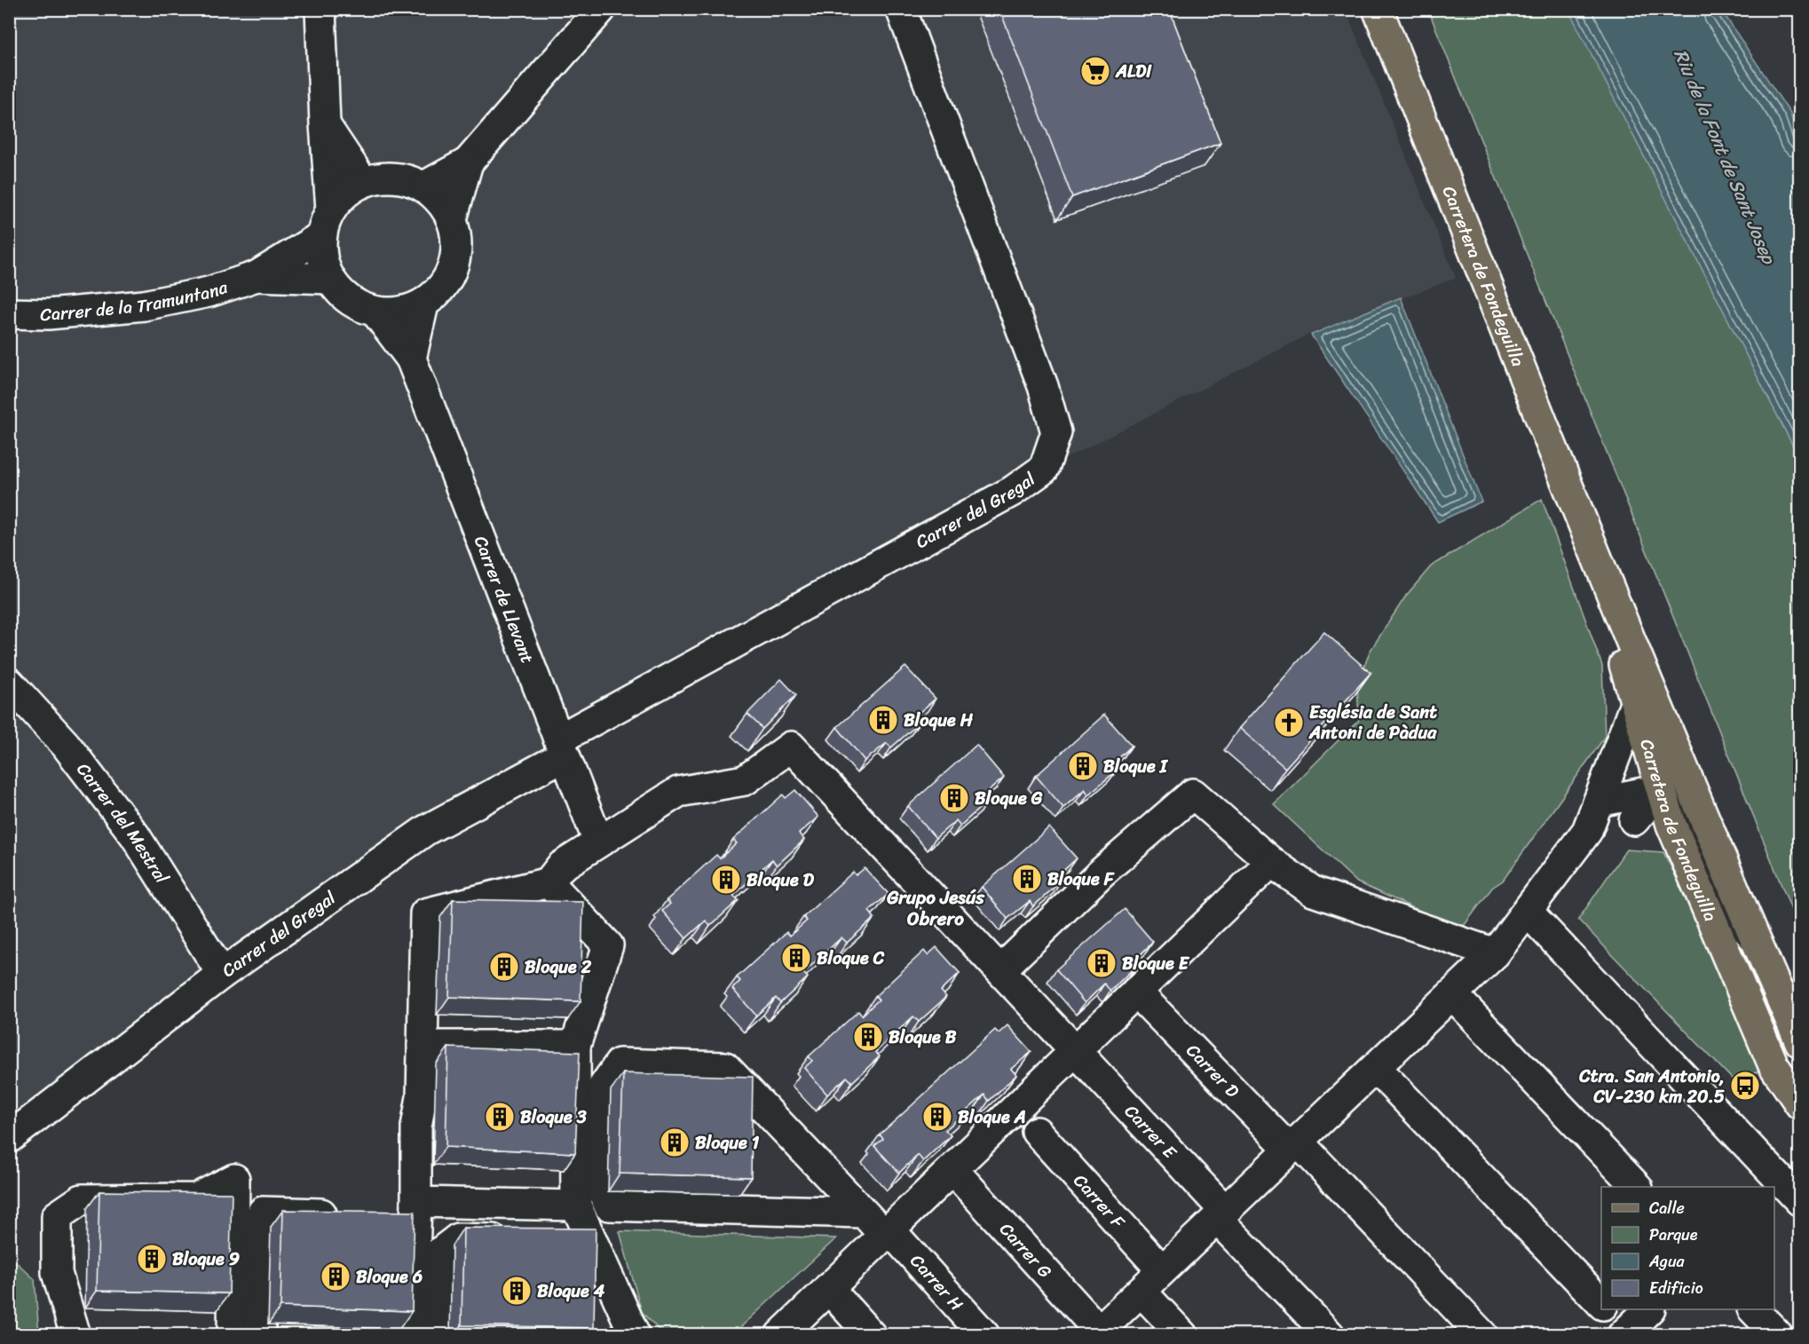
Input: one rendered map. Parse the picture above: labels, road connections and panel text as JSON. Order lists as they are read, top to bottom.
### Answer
{
  "streets": {
    "main road": ["Carretera de Fondeguilla"],
    "street": [
      "Carrer de la Tramuntana",
      "Carrer del Gregal",
      "Carrer de Llevant",
      "Carrer del Mestral",
      "Carrer D",
      "Carrer E",
      "Carrer F",
      "Carrer G",
      "Carrer H"
    ]
  },
  "crossings": [
    ["Carrer del Gregal", "Carrer de Llevant"],
    ["Carrer del Gregal", "Carrer del Mestral"],
    ["Carrer de Llevant", "Carrer E"]
  ],
  "districts": ["Grupo Jesús Obrero"],
  "water": ["Riu de la Font de Sant Josep"],
  "places": {
    "supermarket": ["ALDI"],
    "building": [
      "Bloque H",
      "Bloque I",
      "Bloque G",
      "Bloque F",
      "Bloque D",
      "Bloque C",
      "Bloque E",
      "Bloque 2",
      "Bloque B",
      "Bloque 3",
      "Bloque A",
      "Bloque 1",
      "Bloque 9",
      "Bloque 6",
      "Bloque 4"
    ],
    "church": ["Església de Sant Antoni de Pàdua"],
    "bus stop": ["Ctra. San Antonio, CV-230 km 20.5"]
  },
  "legend": [
    "Calle",
    "Parque",
    "Agua",
    "Edificio"
  ]
}
